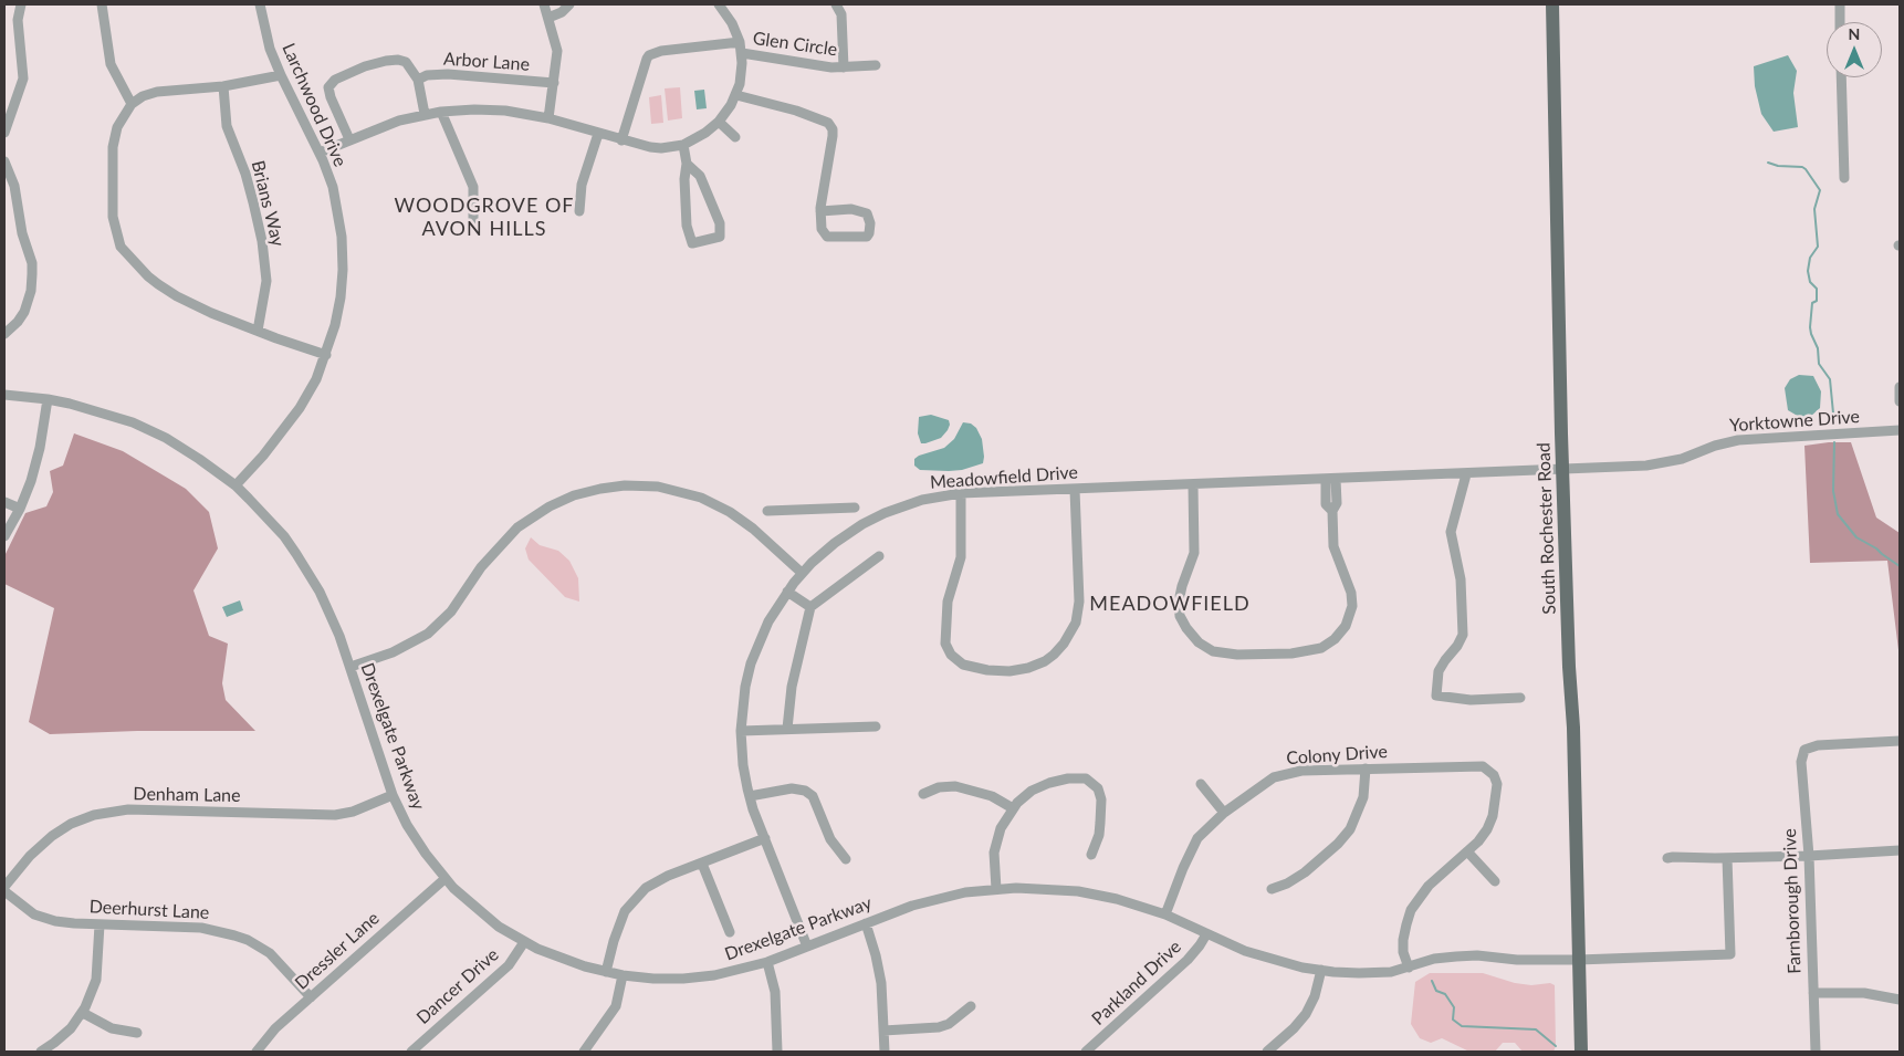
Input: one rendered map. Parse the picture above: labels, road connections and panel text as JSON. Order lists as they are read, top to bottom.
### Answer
{
  "streets": {
    "main road": ["South Rochester Road"],
    "street": [
      "Glen Circle",
      "Arbor Lane",
      "Larchwood Drive",
      "Brians Way",
      "Yorktowne Drive",
      "Meadowfield Drive",
      "Drexelgate Parkway",
      "Colony Drive",
      "Denham Lane",
      "Farnborough Drive",
      "Deerhurst Lane",
      "Dressler Lane",
      "Parkland Drive",
      "Dancer Drive"
    ]
  },
  "crossings": [
    ["Larchwood Drive", "Drexelgate Parkway"],
    ["Yorktowne Drive", "Meadowfield Drive"],
    ["Yorktowne Drive", "South Rochester Road"],
    ["Meadowfield Drive", "South Rochester Road"],
    ["Meadowfield Drive", "Drexelgate Parkway"],
    ["South Rochester Road", "Drexelgate Parkway"],
    ["Drexelgate Parkway", "Colony Drive"],
    ["Drexelgate Parkway", "Denham Lane"],
    ["Drexelgate Parkway", "Dressler Lane"],
    ["Drexelgate Parkway", "Parkland Drive"],
    ["Drexelgate Parkway", "Dancer Drive"],
    ["Deerhurst Lane", "Dressler Lane"]
  ],
  "districts": ["WOODGROVE OF AVON HILLS", "MEADOWFIELD"],
  "north": "top"
}
